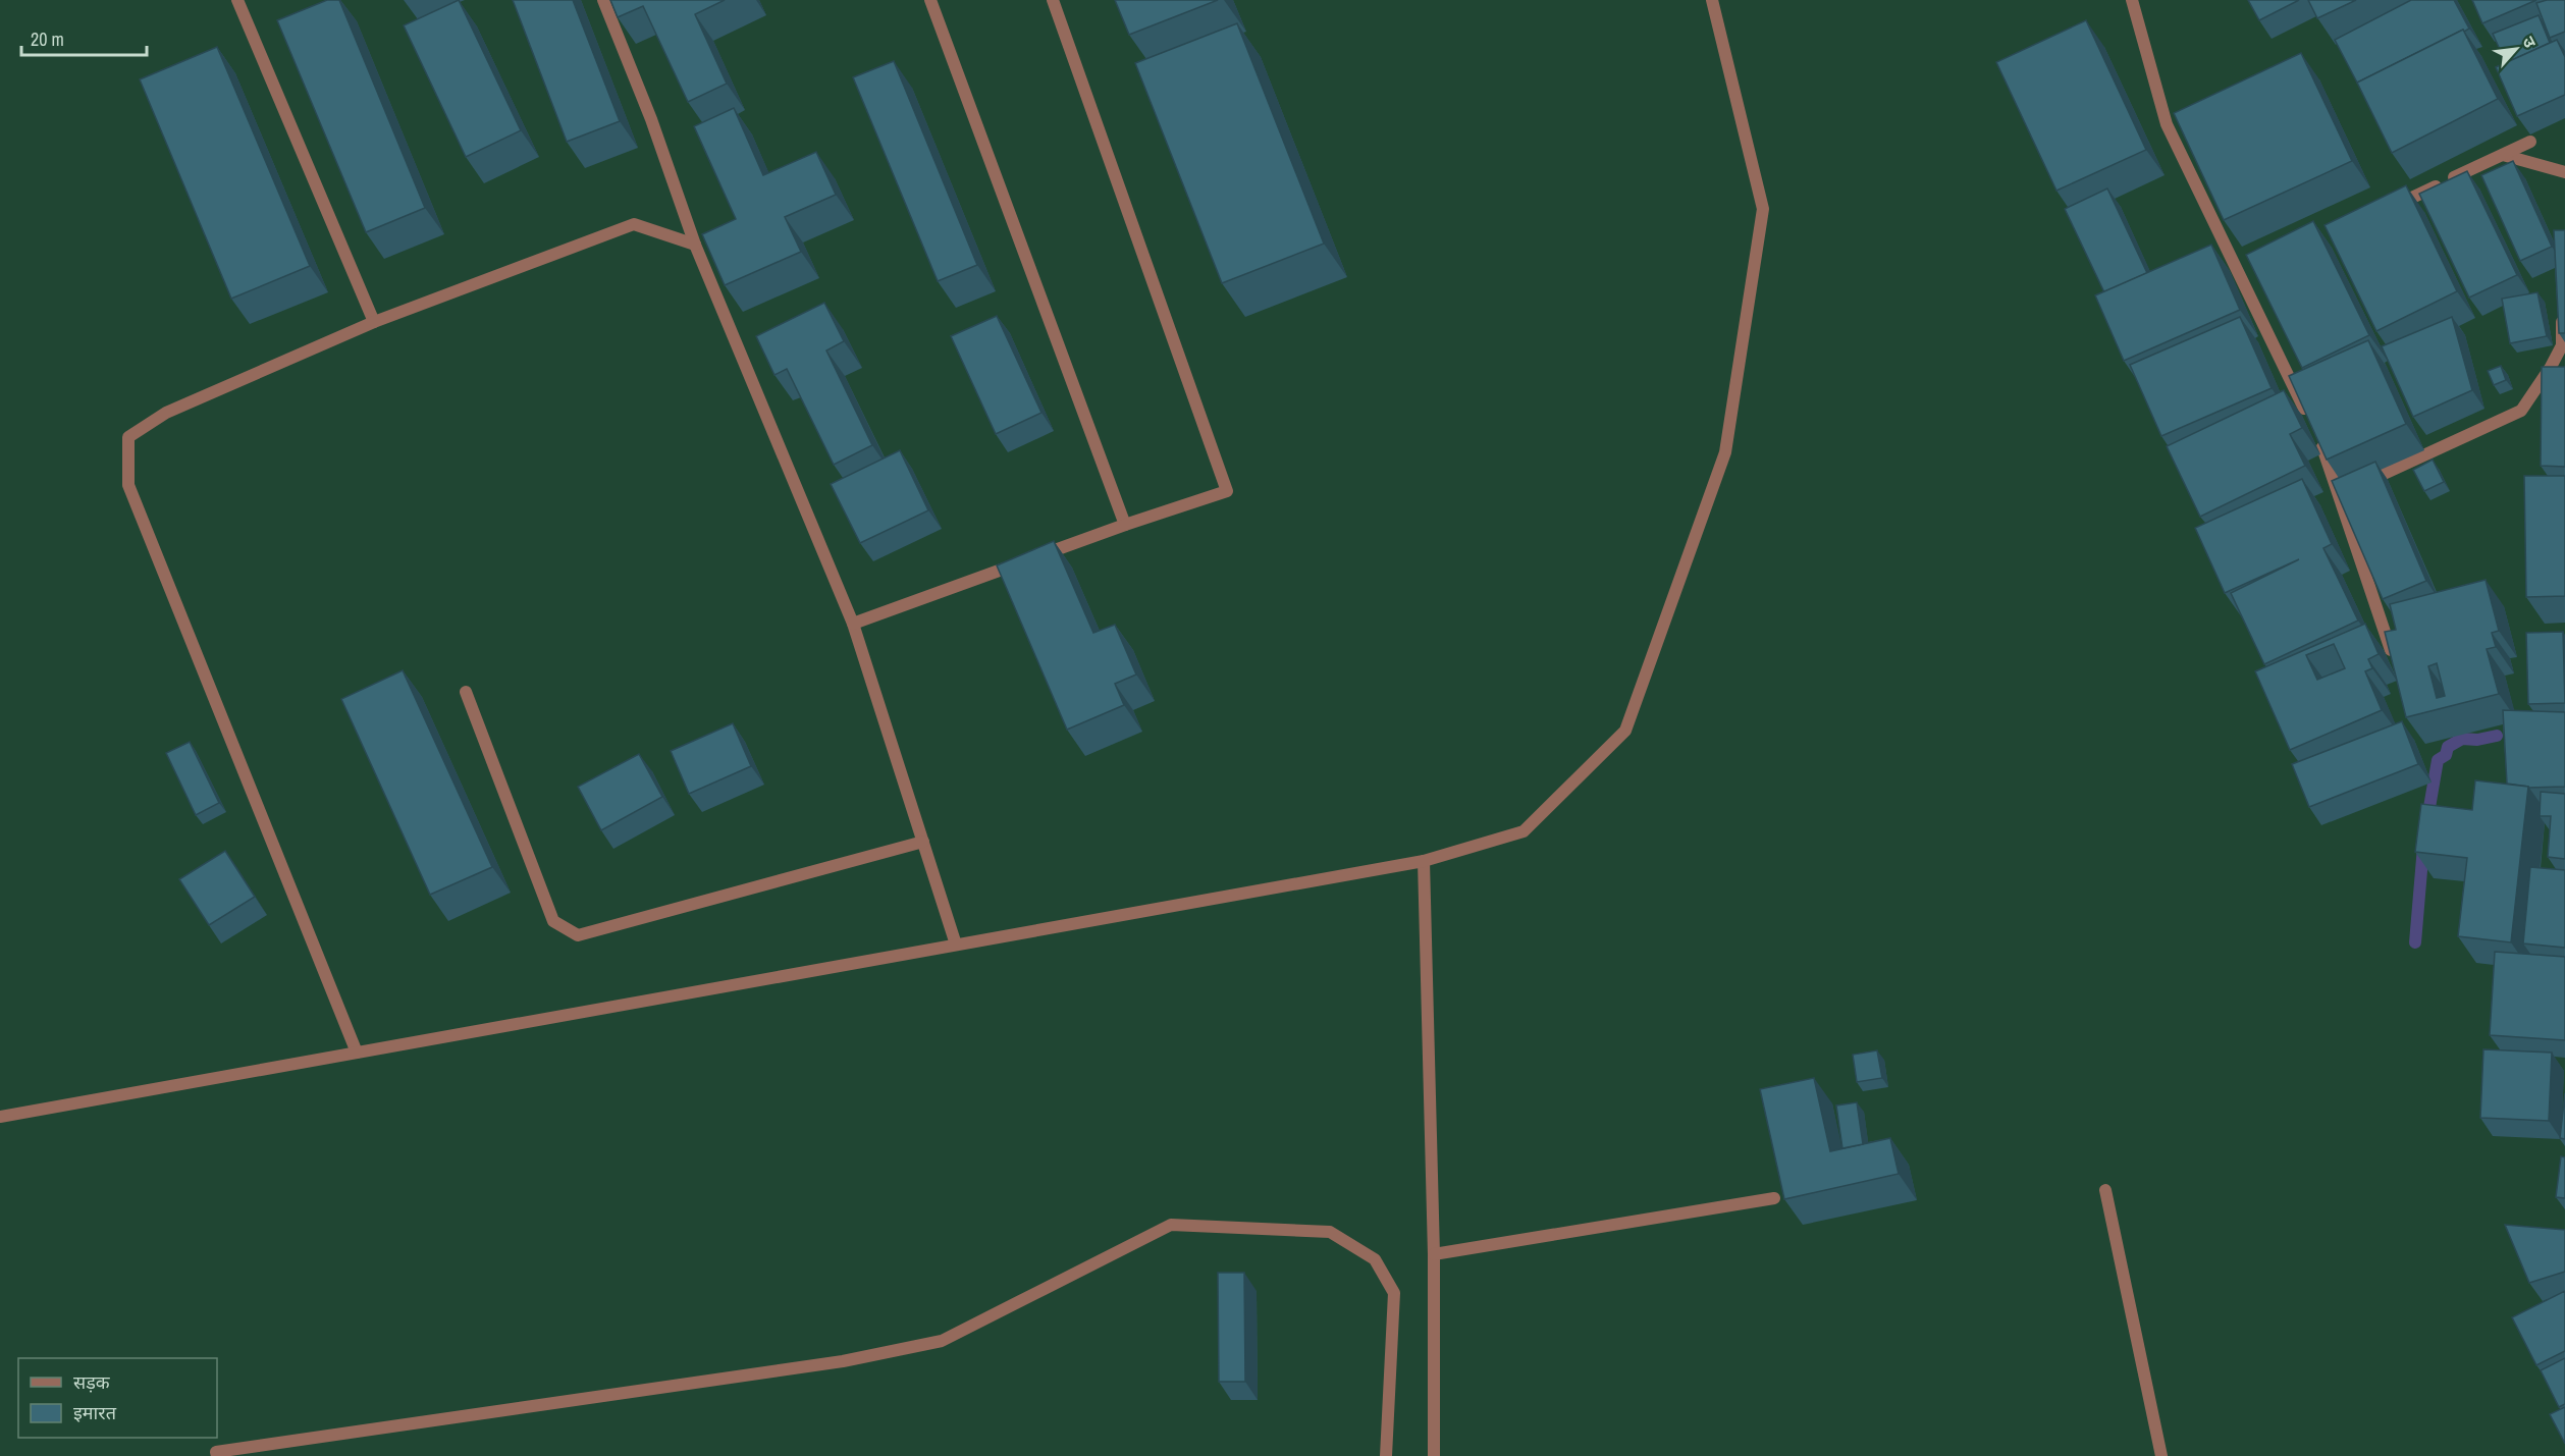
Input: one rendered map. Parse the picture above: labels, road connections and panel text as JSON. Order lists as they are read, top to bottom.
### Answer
{
  "legend": ["सड़क", "इमारत"],
  "scale_bar": "20 m",
  "north": "top right"
}
